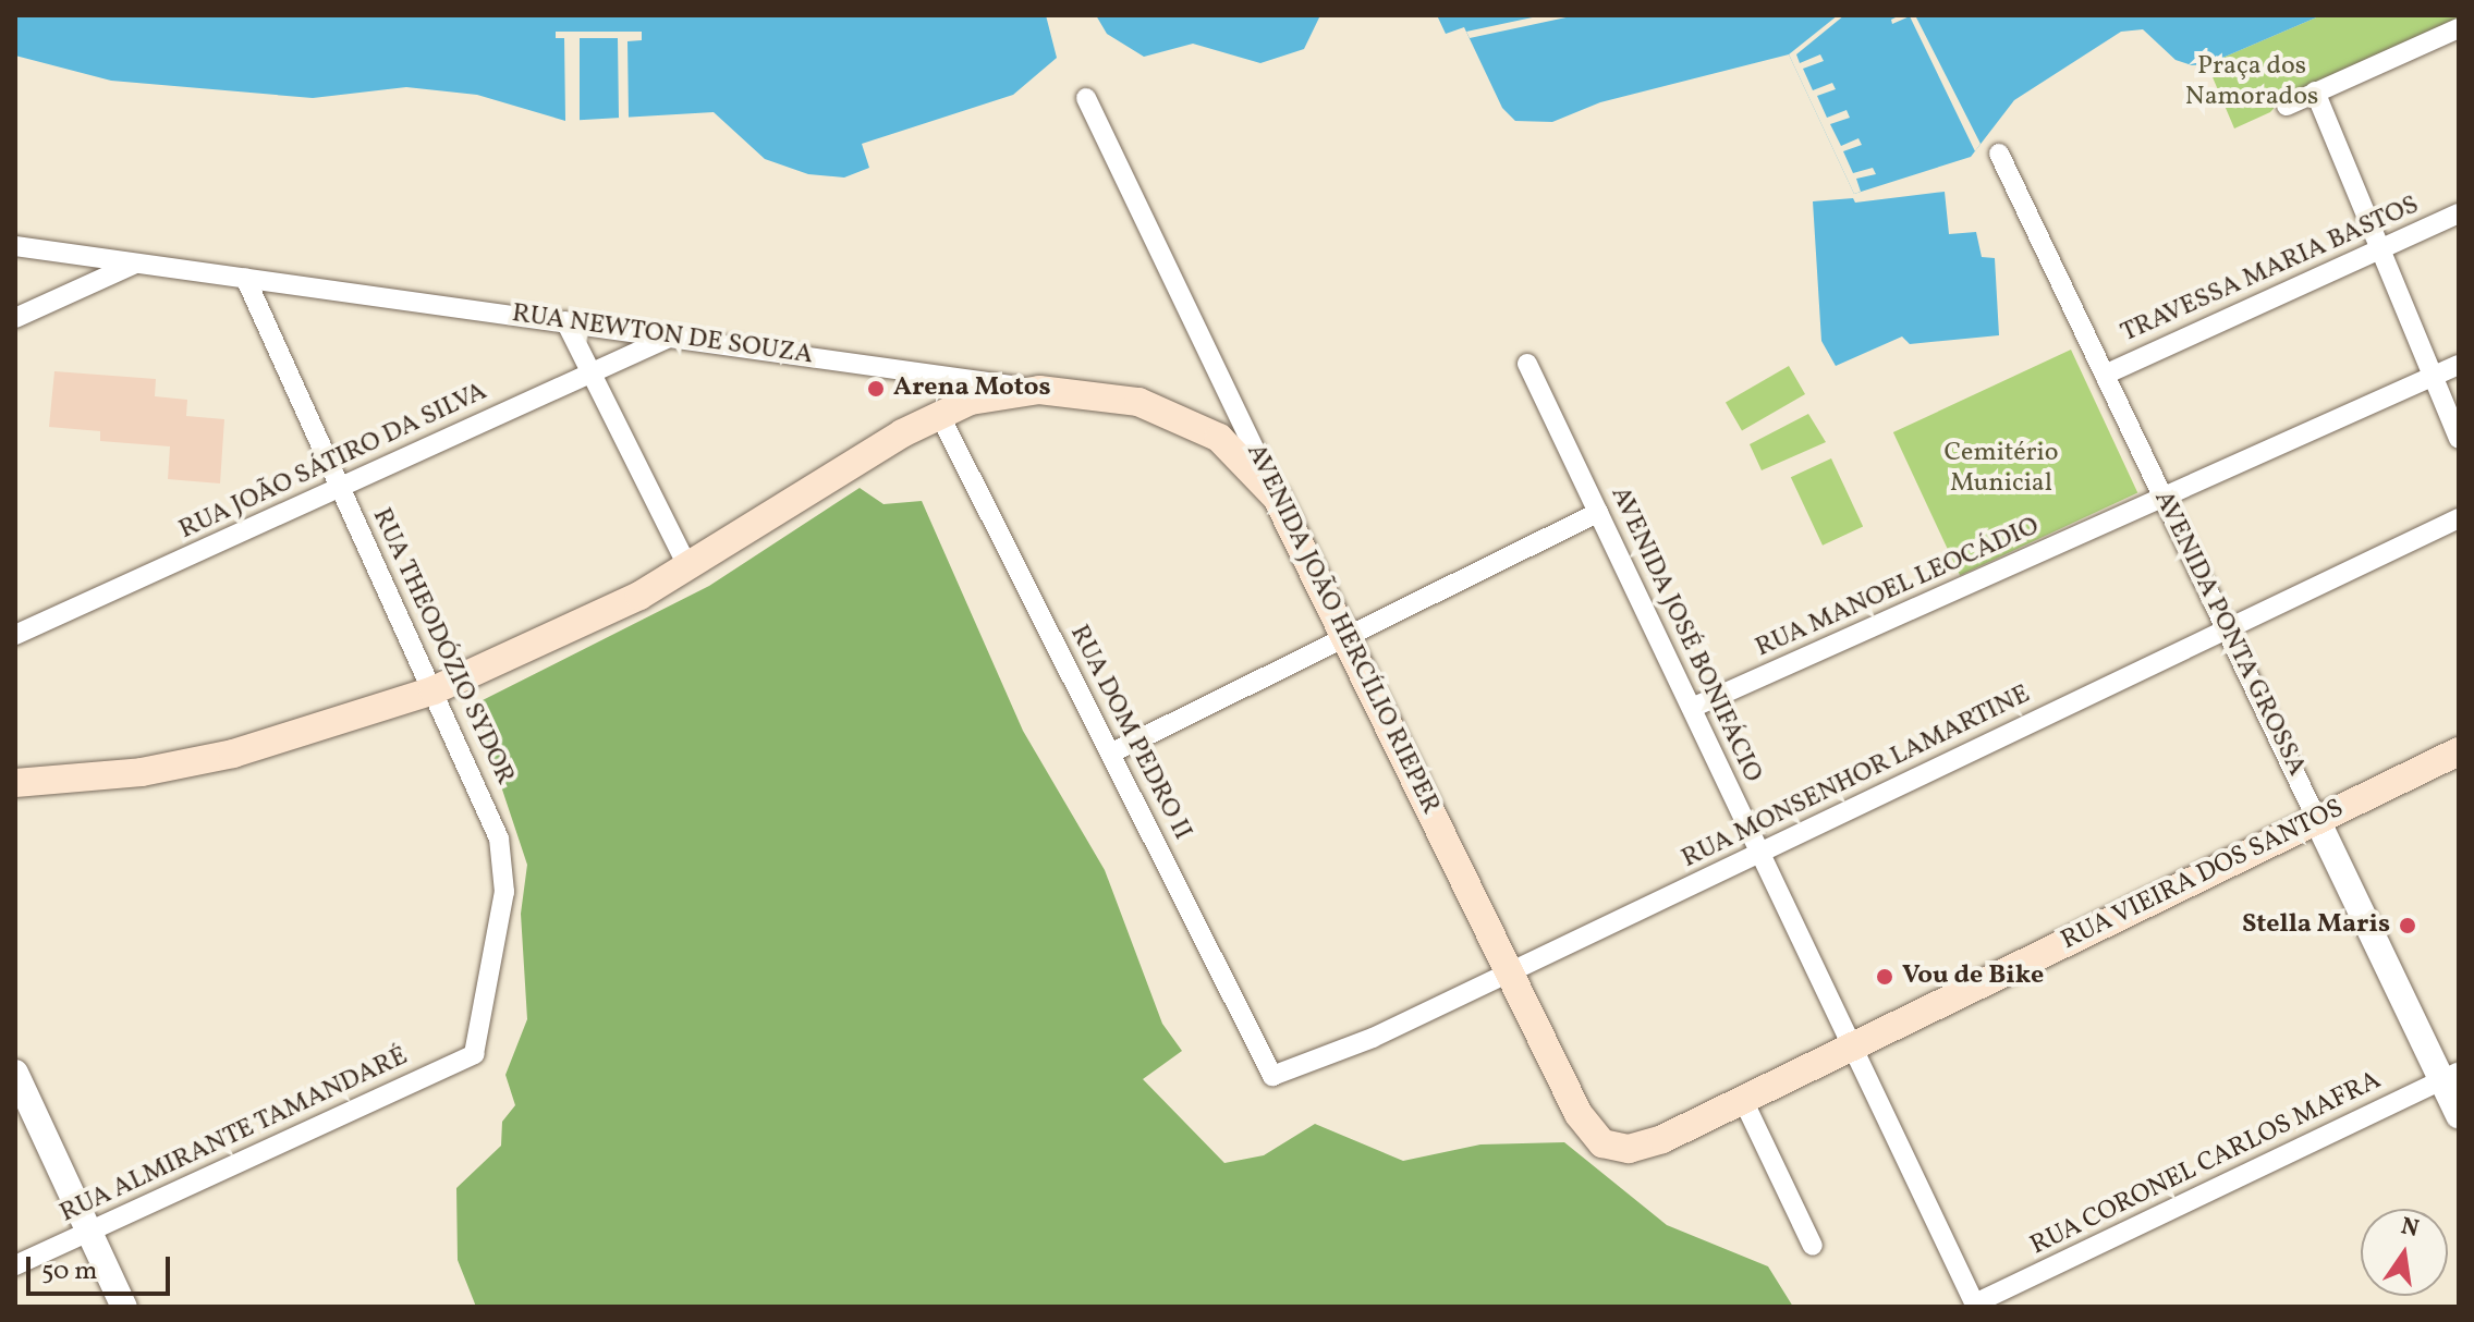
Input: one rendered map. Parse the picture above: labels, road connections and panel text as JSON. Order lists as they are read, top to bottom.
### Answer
{
  "streets": {
    "main road": ["RUA NEWTON DE SOUZA", "AVENIDA JOÃO HERCÍLIO RIEPER", "RUA VIEIRA DOS SANTOS"],
    "street": [
      "TRAVESSA MARIA BASTOS",
      "RUA JOÃO SÁTIRO DA SILVA",
      "RUA MANOEL LEOCÁDIO",
      "AVENIDA PONTA GROSSA",
      "AVENIDA JOSÉ BONIFÁCIO",
      "RUA THEODÓZIO SYDOR",
      "RUA DOM PEDRO II",
      "RUA MONSENHOR LAMARTINE",
      "RUA ALMIRANTE TAMANDARÉ",
      "RUA CORONEL CARLOS MAFRA"
    ]
  },
  "crossings": [
    ["TRAVESSA MARIA BASTOS", "AVENIDA PONTA GROSSA"],
    ["RUA NEWTON DE SOUZA", "RUA JOÃO SÁTIRO DA SILVA"],
    ["RUA NEWTON DE SOUZA", "AVENIDA JOÃO HERCÍLIO RIEPER"],
    ["RUA NEWTON DE SOUZA", "RUA THEODÓZIO SYDOR"],
    ["RUA JOÃO SÁTIRO DA SILVA", "RUA THEODÓZIO SYDOR"],
    ["RUA MANOEL LEOCÁDIO", "AVENIDA PONTA GROSSA"],
    ["RUA MANOEL LEOCÁDIO", "AVENIDA JOSÉ BONIFÁCIO"],
    ["AVENIDA JOÃO HERCÍLIO RIEPER", "RUA MONSENHOR LAMARTINE"],
    ["AVENIDA JOÃO HERCÍLIO RIEPER", "RUA VIEIRA DOS SANTOS"],
    ["AVENIDA PONTA GROSSA", "RUA MONSENHOR LAMARTINE"],
    ["AVENIDA PONTA GROSSA", "RUA VIEIRA DOS SANTOS"],
    ["AVENIDA PONTA GROSSA", "RUA CORONEL CARLOS MAFRA"],
    ["AVENIDA JOSÉ BONIFÁCIO", "RUA MONSENHOR LAMARTINE"],
    ["AVENIDA JOSÉ BONIFÁCIO", "RUA VIEIRA DOS SANTOS"],
    ["AVENIDA JOSÉ BONIFÁCIO", "RUA CORONEL CARLOS MAFRA"],
    ["RUA THEODÓZIO SYDOR", "RUA ALMIRANTE TAMANDARÉ"],
    ["RUA DOM PEDRO II", "RUA MONSENHOR LAMARTINE"]
  ],
  "parks": ["Praça dos Namorados", "Cemitério Municial"],
  "places": ["Arena Motos", "Stella Maris", "Vou de Bike"],
  "scale_bar": "50 m",
  "north": "top"
}
